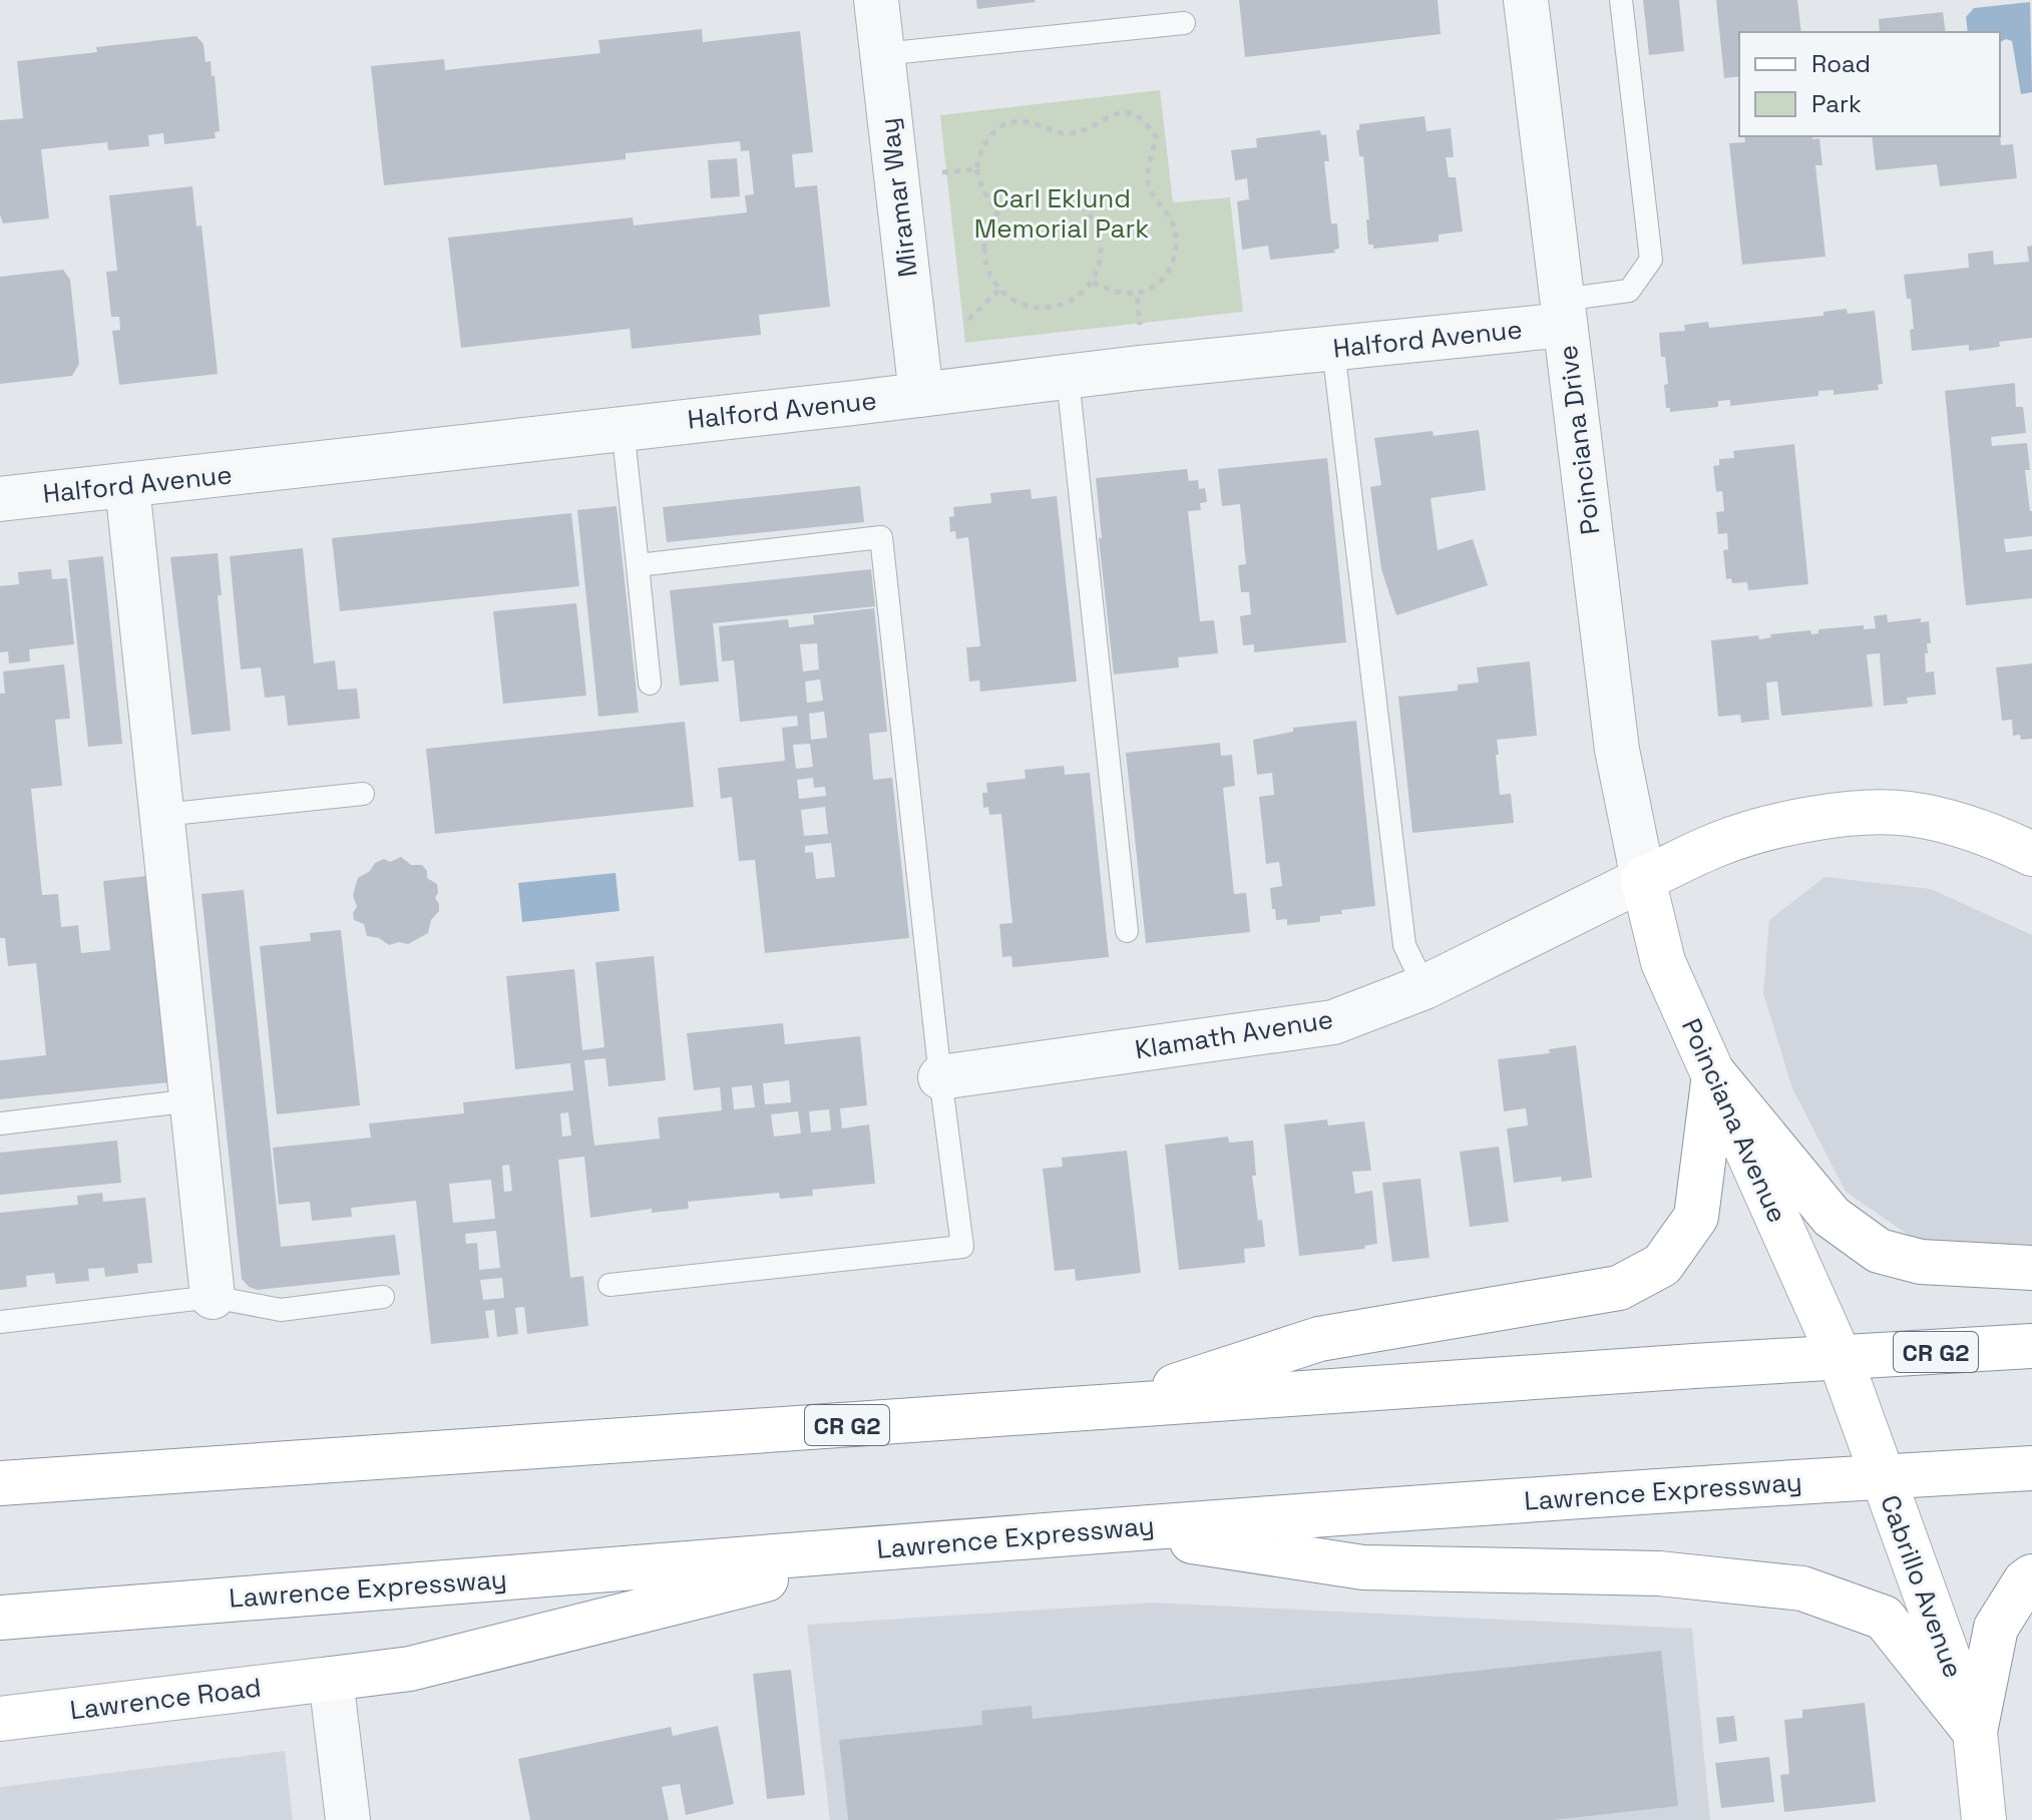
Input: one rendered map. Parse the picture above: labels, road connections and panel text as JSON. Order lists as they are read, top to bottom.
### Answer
{
  "streets": {
    "main road": [
      "Poinciana Avenue",
      "CR G2",
      "Lawrence Expressway",
      "Cabrillo Avenue",
      "Lawrence Road"
    ],
    "street": [
      "Miramar Way",
      "Halford Avenue",
      "Poinciana Drive",
      "Klamath Avenue"
    ]
  },
  "crossings": [
    ["Miramar Way", "Halford Avenue"],
    ["Halford Avenue", "Poinciana Drive"],
    ["Poinciana Drive", "Klamath Avenue"],
    ["Poinciana Drive", "Poinciana Avenue"],
    ["Klamath Avenue", "Poinciana Avenue"],
    ["Poinciana Avenue", "CR G2"],
    ["Poinciana Avenue", "Cabrillo Avenue"],
    ["CR G2", "Cabrillo Avenue"],
    ["Lawrence Expressway", "Cabrillo Avenue"],
    ["Lawrence Expressway", "Lawrence Road"]
  ],
  "parks": ["Carl Eklund Memorial Park"],
  "legend": ["Road", "Park"]
}
